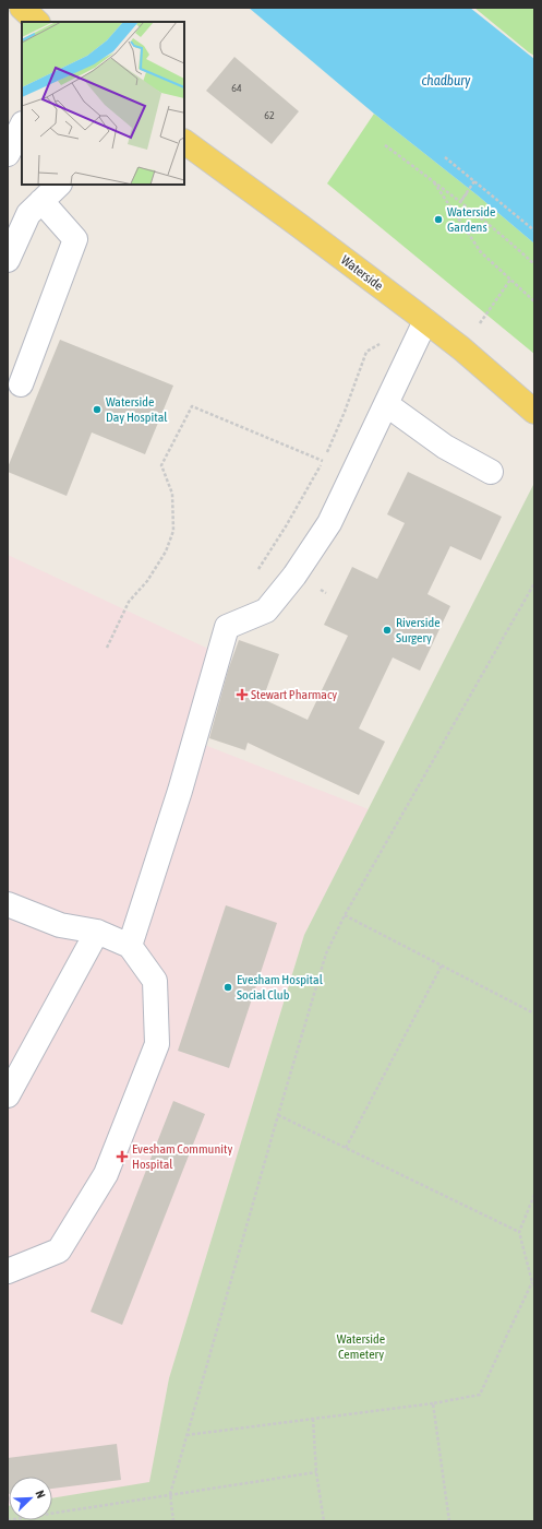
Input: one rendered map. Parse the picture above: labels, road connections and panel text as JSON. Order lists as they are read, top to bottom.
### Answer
{
  "streets": {
    "main road": ["Waterside"]
  },
  "water": ["chadbury"],
  "parks": ["Waterside Cemetery"],
  "places": {
    "other": [
      "Waterside Gardens",
      "Waterside Day Hospital",
      "Riverside Surgery",
      "Evesham Hospital Social Club"
    ],
    "health": ["Stewart Pharmacy", "Evesham Community Hospital"]
  },
  "house_numbers": ["64", "62"],
  "north": "top right"
}
